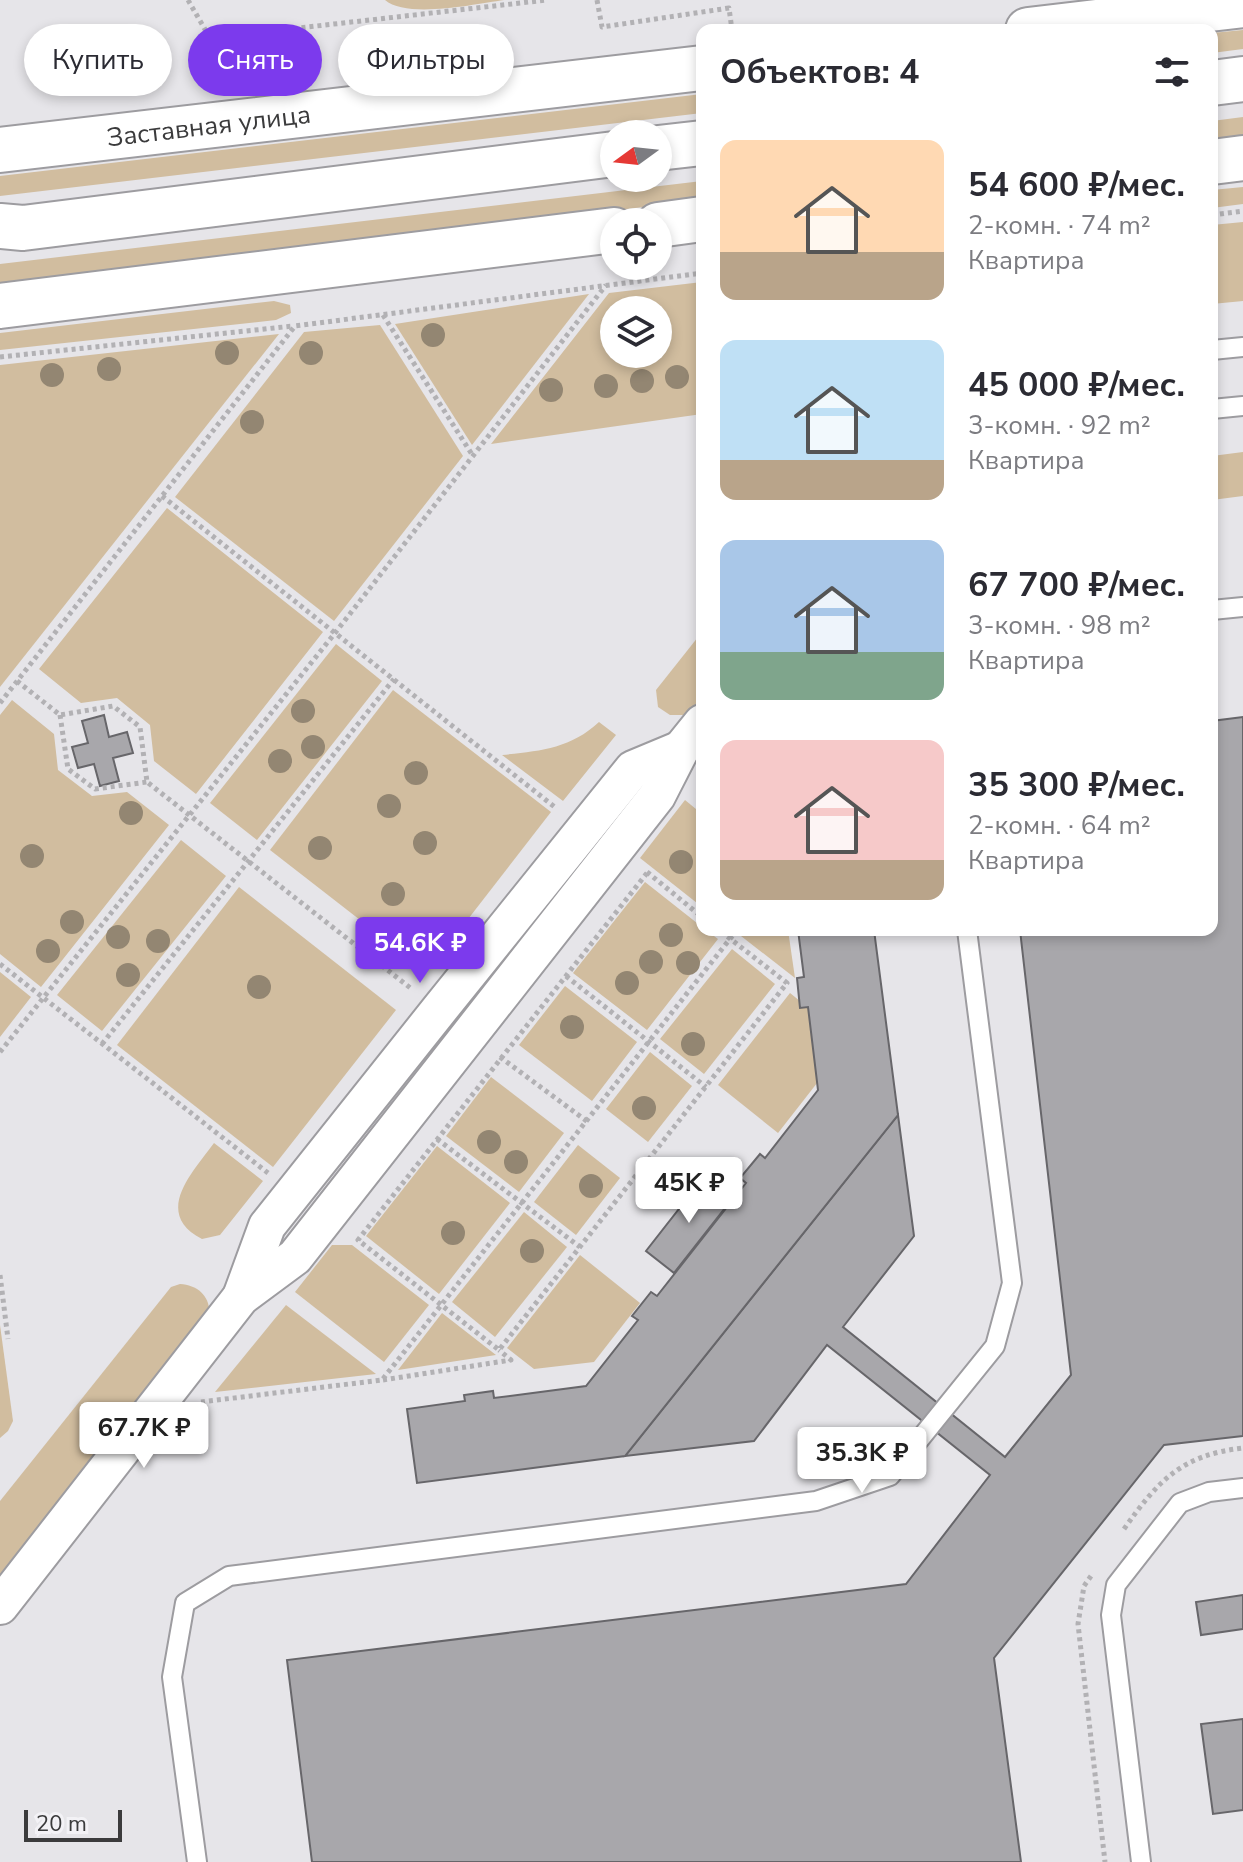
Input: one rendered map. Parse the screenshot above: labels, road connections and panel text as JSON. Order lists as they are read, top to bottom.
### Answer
{
  "streets": {
    "main road": ["Заставная улица"]
  },
  "scale_bar": "20 m",
  "north": "left",
  "page": {
    "chip": ["Купить", "Снять", "Фильтры"],
    "heading": "Объектов: 4",
    "list": [
      {
        "name": "54 600 ₽/мес.",
        "note": "2-комн. · 74 m² · Квартира"
      },
      {
        "name": "45 000 ₽/мес.",
        "note": "3-комн. · 92 m² · Квартира"
      },
      {
        "name": "67 700 ₽/мес.",
        "note": "3-комн. · 98 m² · Квартира"
      },
      {
        "name": "35 300 ₽/мес.",
        "note": "2-комн. · 64 m² · Квартира"
      }
    ],
    "price": [
      "54.6K ₽",
      "45K ₽",
      "67.7K ₽",
      "35.3K ₽"
    ],
    "scale": "20 m"
  }
}
